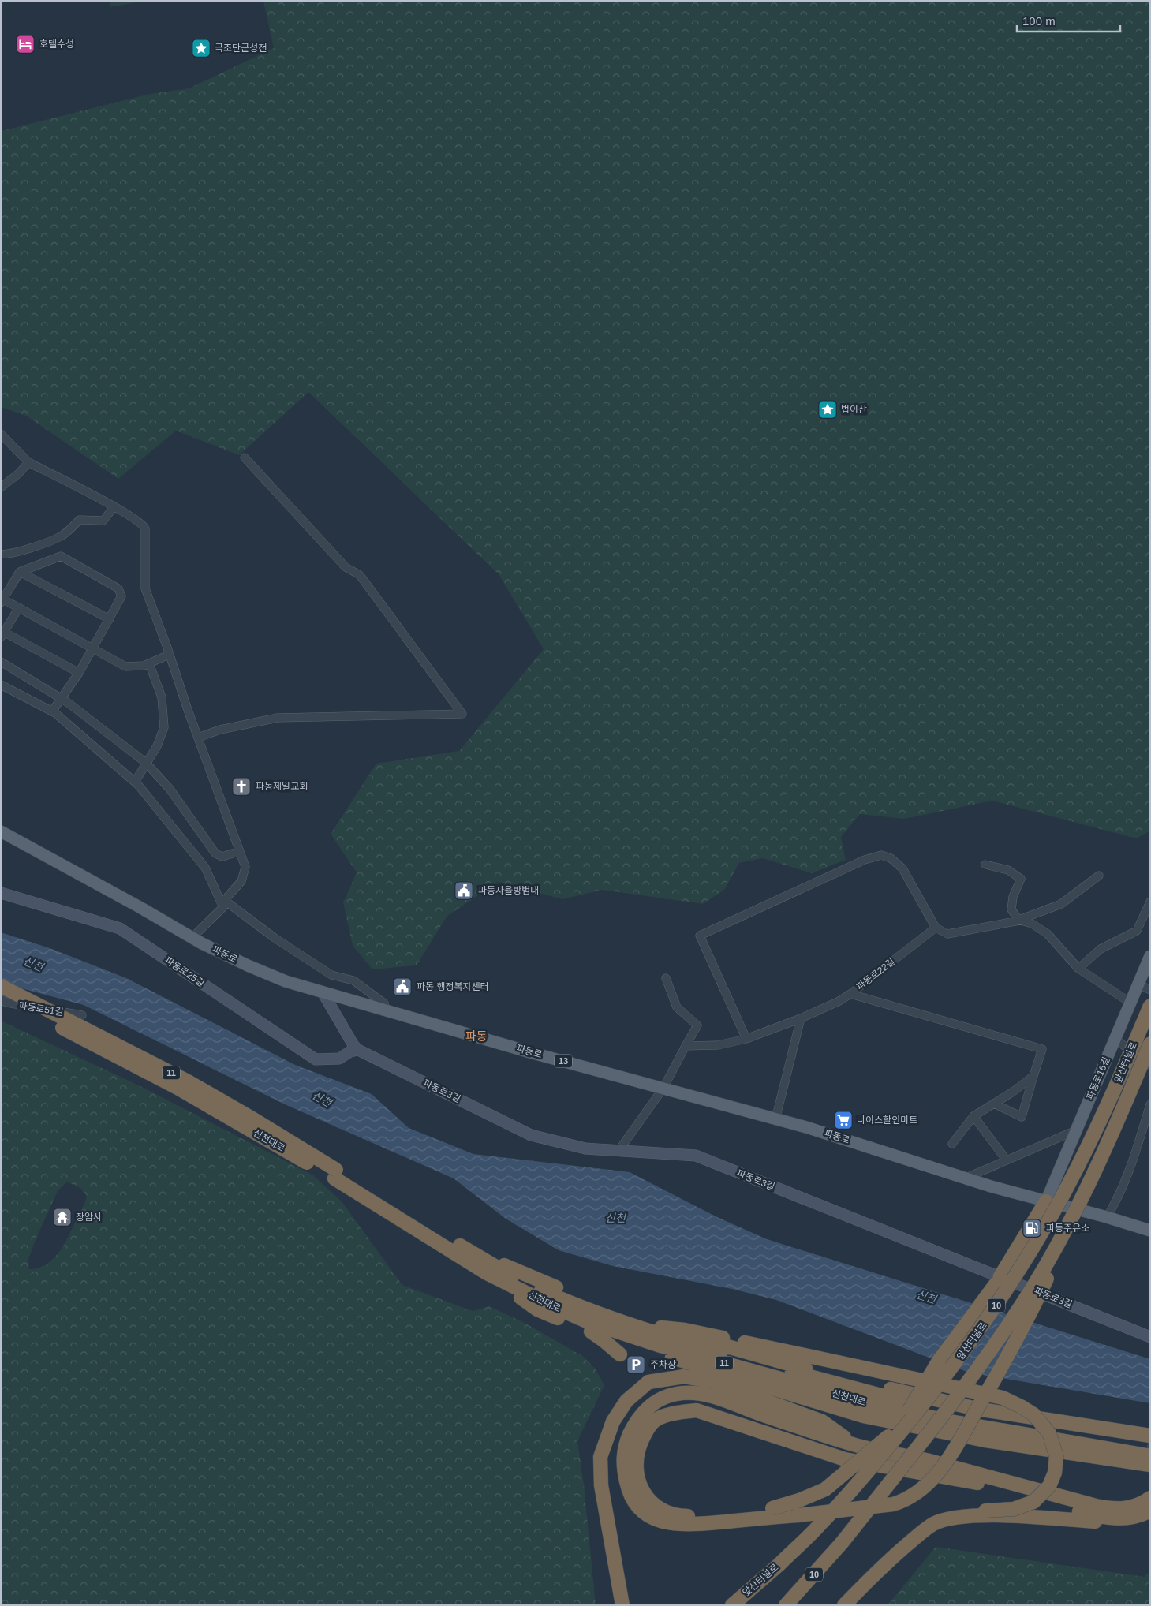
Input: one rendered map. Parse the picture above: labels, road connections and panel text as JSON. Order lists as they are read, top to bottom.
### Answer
{
  "streets": {
    "highway": [
      "앞산터널로",
      "11",
      "신천대로",
      "10"
    ],
    "main road": ["파동로", "13", "파동로16길"],
    "street": [
      "파동로25길",
      "파동로22길",
      "파동로51길",
      "파동로3길"
    ]
  },
  "crossings": [
    ["파동로", "파동로16길"],
    ["파동로25길", "파동로3길"],
    ["앞산터널로", "신천대로"],
    ["11", "신천대로"]
  ],
  "districts": ["파동"],
  "water": ["신천"],
  "places": {
    "hotel": ["호텔수성"],
    "place": ["국조단군성전", "법이산"],
    "church": ["파동제일교회"],
    "public building": ["파동자율방범대", "파동 행정복지센터"],
    "supermarket": ["나이스할인마트"],
    "temple": ["장암사"],
    "fuel station": ["파동주유소"],
    "parking": ["주차장"]
  },
  "scale_bar": "100 m"
}
